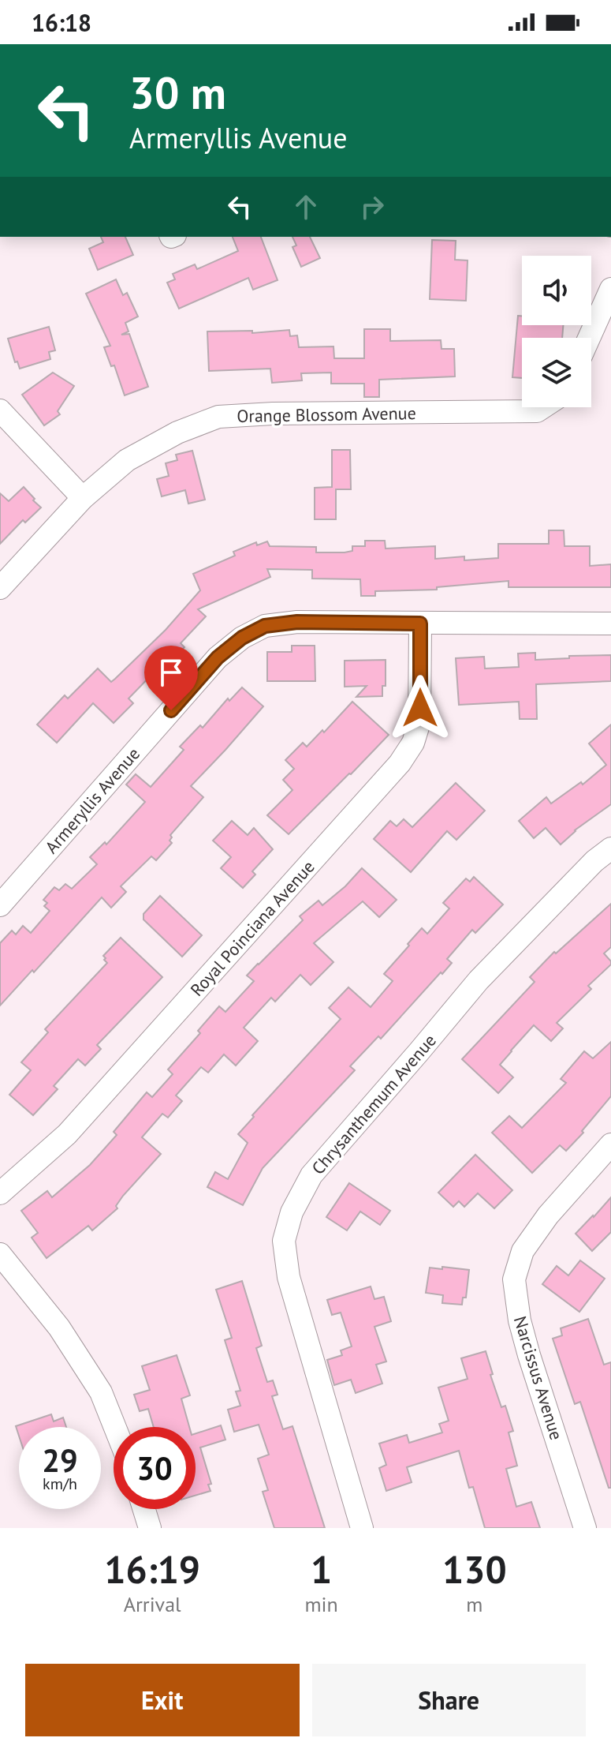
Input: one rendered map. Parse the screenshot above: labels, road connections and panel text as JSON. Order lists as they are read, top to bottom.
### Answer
{
  "streets": {
    "street": [
      "Orange Blossom Avenue",
      "Armeryllis Avenue",
      "Royal Poinciana Avenue",
      "Chrysanthemum Avenue",
      "Narcissus Avenue"
    ]
  },
  "crossings": [
    ["Armeryllis Avenue", "Royal Poinciana Avenue"]
  ],
  "page": {
    "status": "16:18",
    "turn": ["30 m", "Armeryllis Avenue"],
    "speed": "29 km/h",
    "limit": "30",
    "eta": [
      "16:19",
      "Arrival",
      "1",
      "min",
      "130",
      "m"
    ],
    "buttons": ["Exit", "Share"]
  }
}
